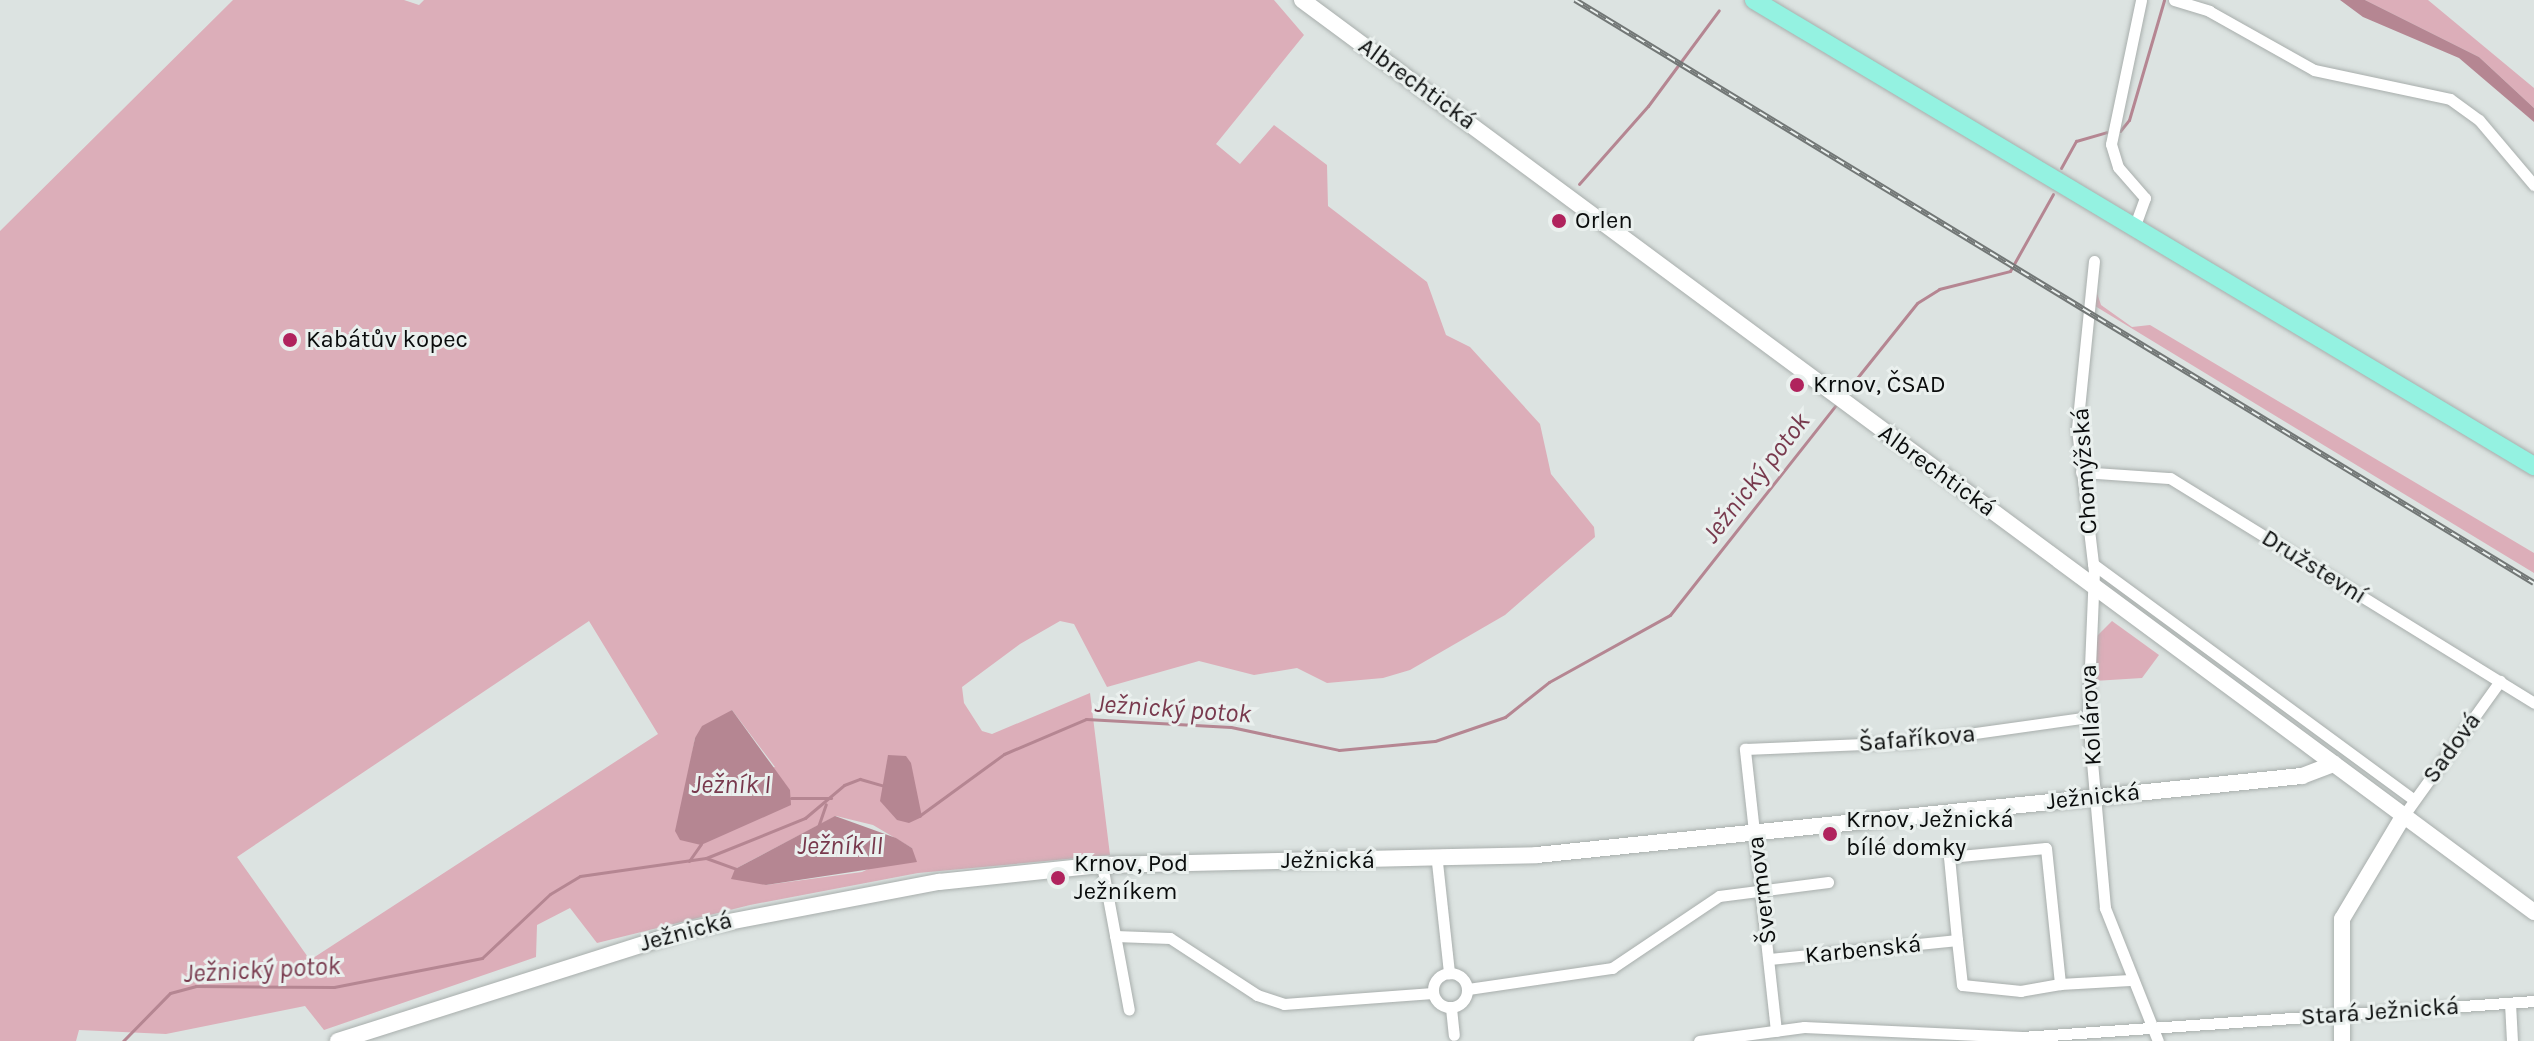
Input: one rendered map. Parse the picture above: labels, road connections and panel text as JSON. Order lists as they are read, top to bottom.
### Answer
{
  "streets": {
    "street": [
      "Albrechtická",
      "Chomýžská",
      "Družstevní",
      "Kollárova",
      "Šafaříkova",
      "Sadová",
      "Ježnická",
      "Švermova",
      "Karbenská",
      "Stará Ježnická"
    ]
  },
  "crossings": [
    ["Albrechtická", "Chomýžská"],
    ["Albrechtická", "Kollárova"],
    ["Albrechtická", "Sadová"],
    ["Albrechtická", "Ježnická"],
    ["Chomýžská", "Družstevní"],
    ["Chomýžská", "Kollárova"],
    ["Družstevní", "Sadová"],
    ["Kollárova", "Šafaříkova"],
    ["Kollárova", "Ježnická"],
    ["Kollárova", "Karbenská"],
    ["Kollárova", "Stará Ježnická"],
    ["Šafaříkova", "Švermova"],
    ["Ježnická", "Švermova"],
    ["Švermova", "Karbenská"],
    ["Švermova", "Stará Ježnická"]
  ],
  "water": ["Ježnický potok", "Ježník I", "Ježník II"],
  "places": [
    "Orlen",
    "Kabátův kopec",
    "Krnov, ČSAD",
    "Krnov, Ježnická bílé domky",
    "Krnov, Pod Ježníkem"
  ]
}
